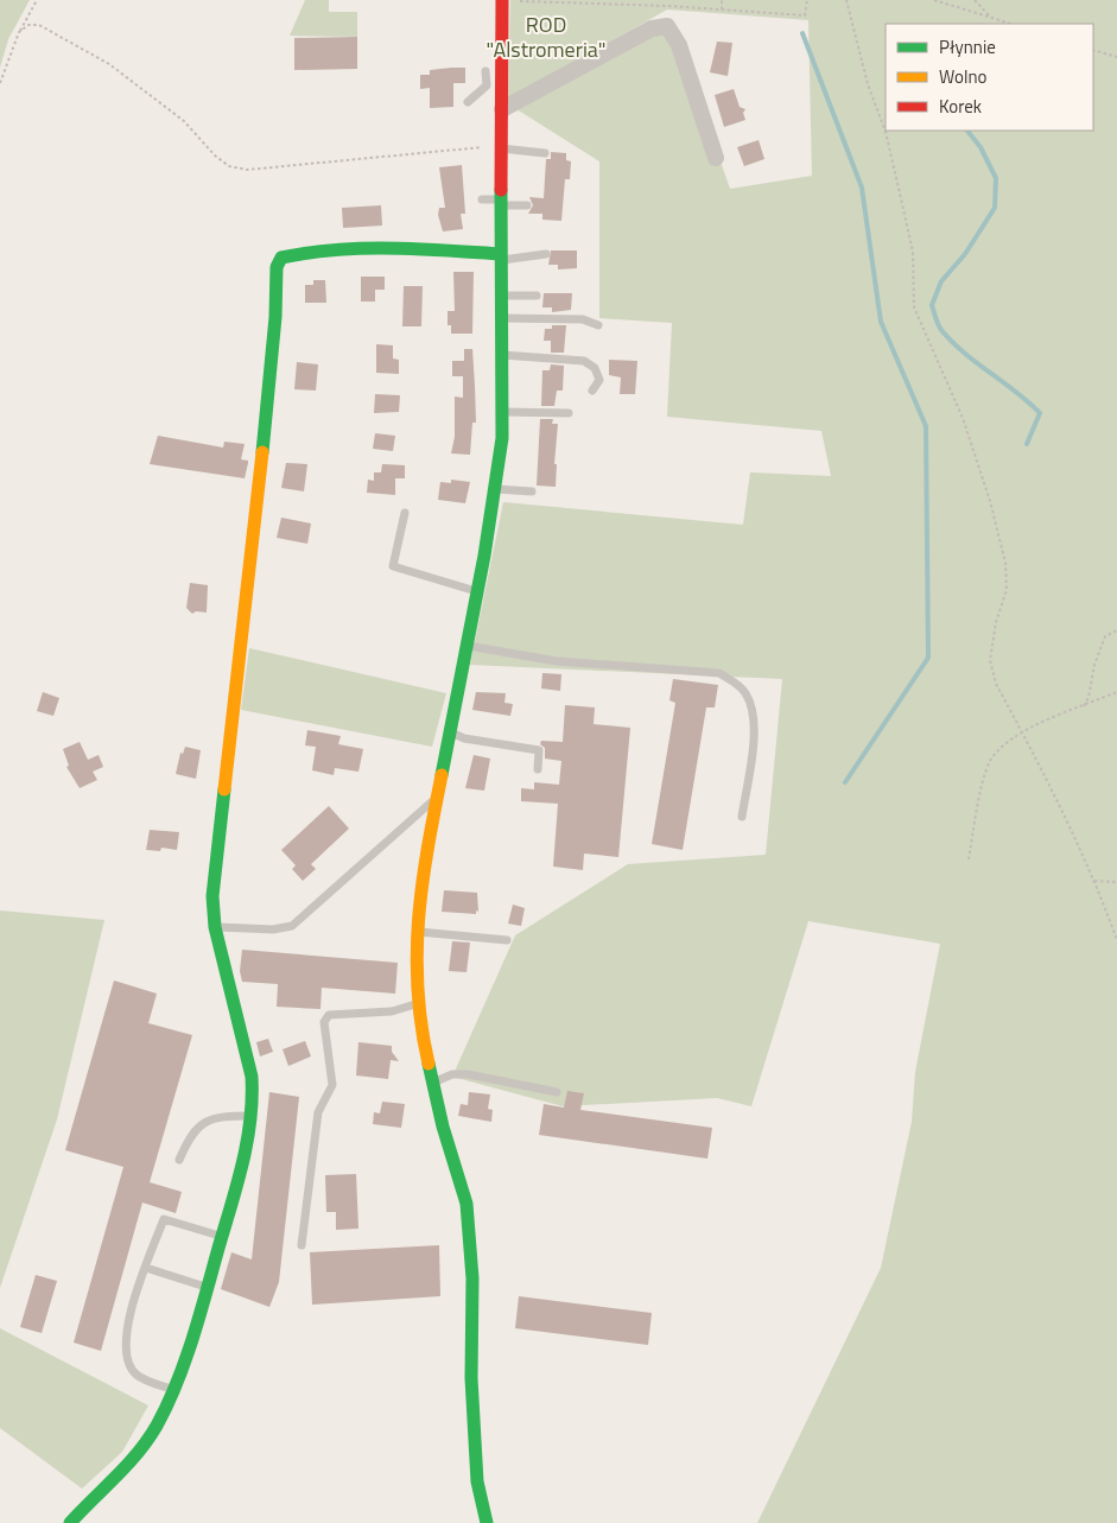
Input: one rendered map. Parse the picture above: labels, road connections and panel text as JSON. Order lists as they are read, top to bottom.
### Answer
{
  "parks": ["ROD \"Alstromeria\""],
  "legend": ["Płynnie", "Wolno", "Korek"]
}
